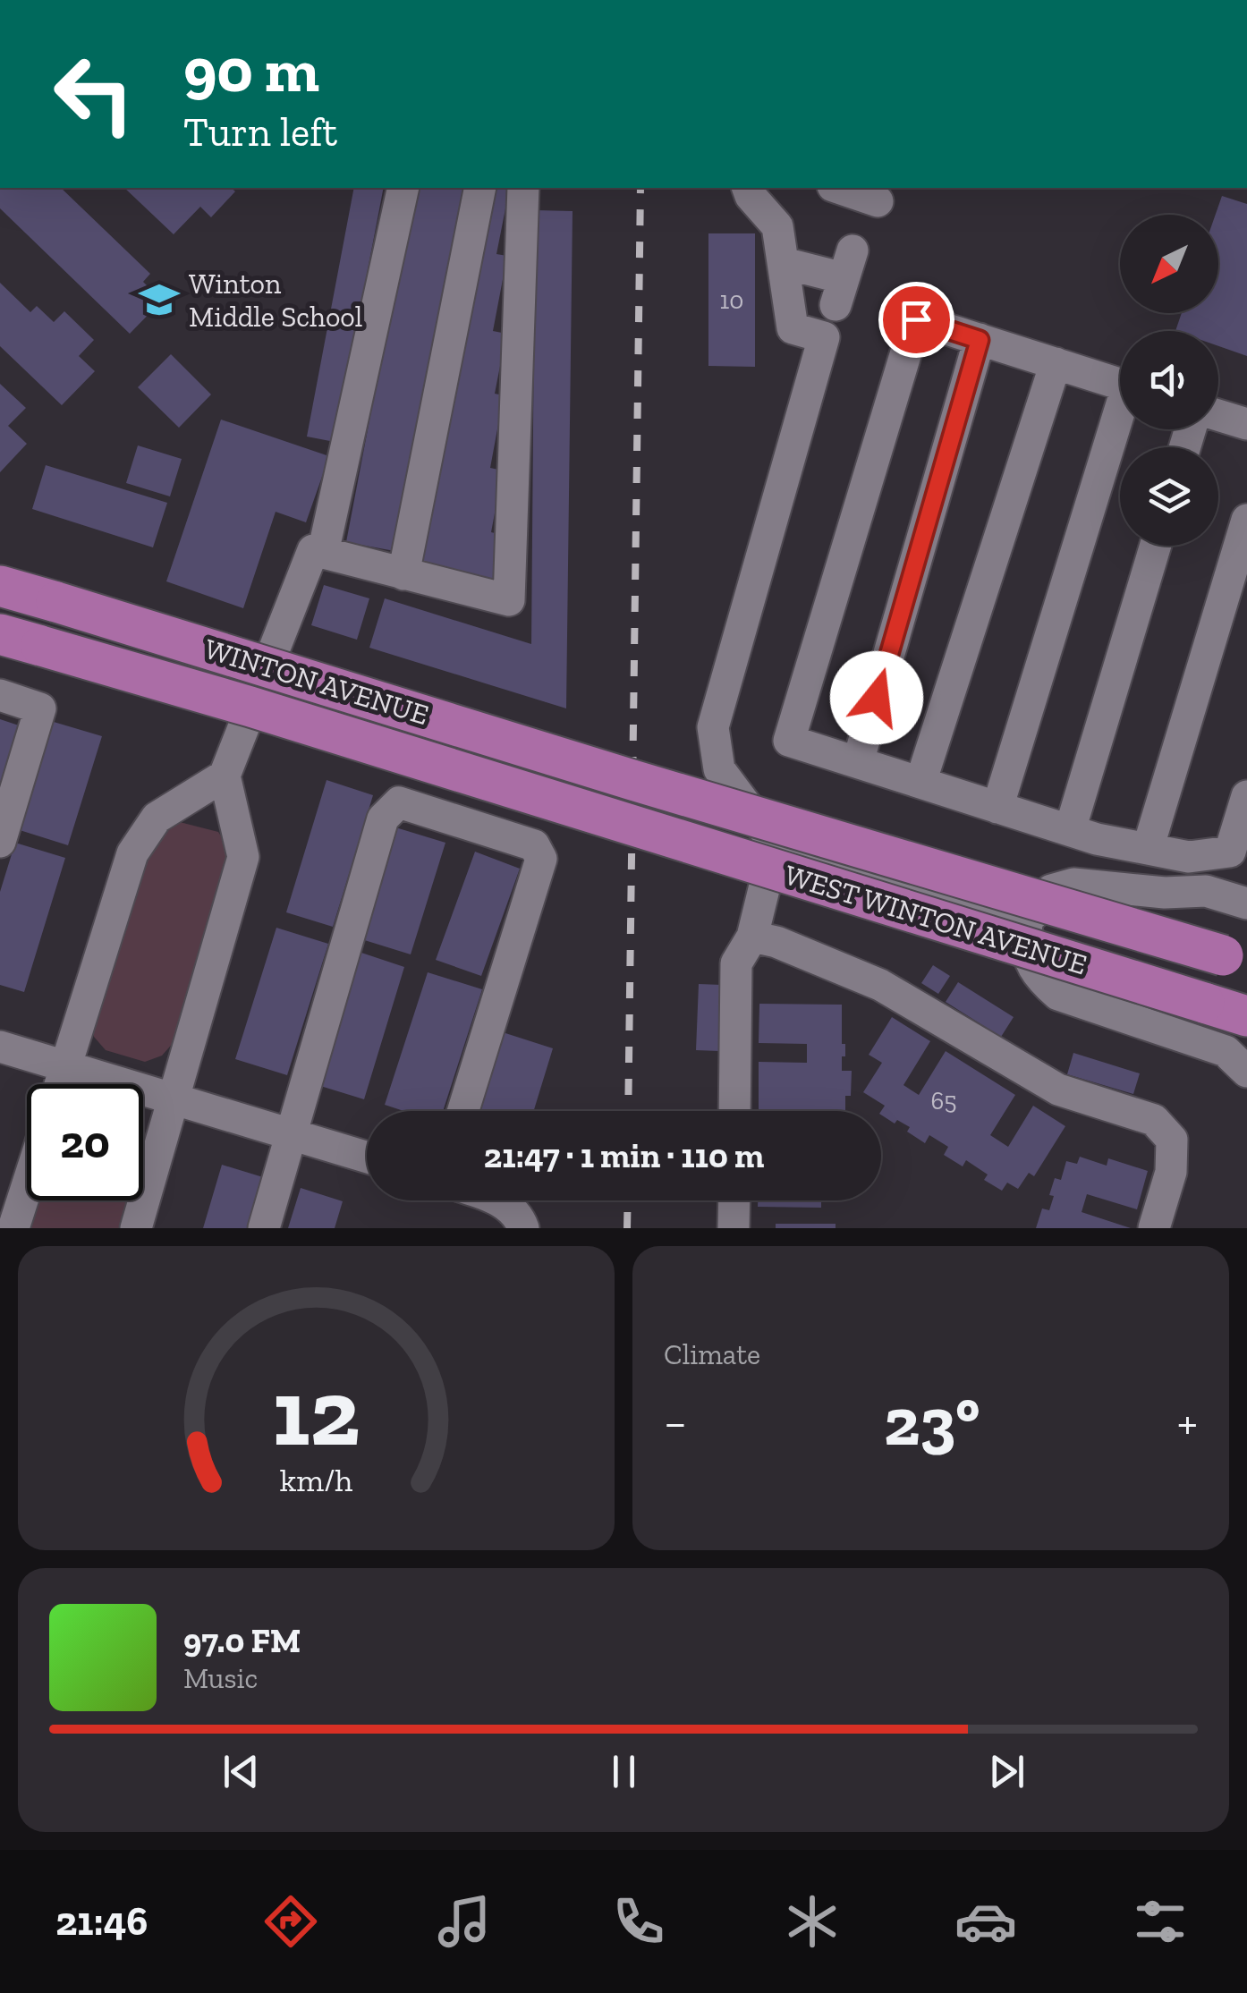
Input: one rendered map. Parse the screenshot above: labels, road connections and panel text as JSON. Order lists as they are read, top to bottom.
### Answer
{
  "streets": {
    "main road": ["WINTON AVENUE", "WEST WINTON AVENUE"]
  },
  "crossings": [
    ["WINTON AVENUE", "WEST WINTON AVENUE"]
  ],
  "places": {
    "school or university": ["Winton Middle School"]
  },
  "house_numbers": ["10", "65"],
  "north": "bottom left",
  "page": {
    "turn": ["90 m", "Turn left"],
    "limit": "20",
    "trip": "21:47 · 1 min · 110 m",
    "tile": "Climate",
    "heat": ["−", "23°", "+"],
    "song": ["97.0 FM", "Music"],
    "tabs": "21:46",
    "gauge": ["12", "km/h"]
  }
}
